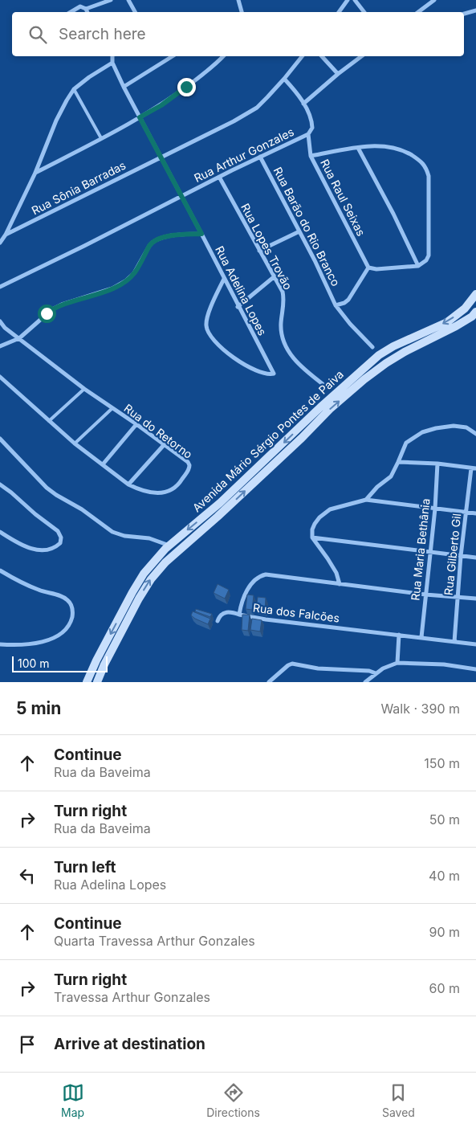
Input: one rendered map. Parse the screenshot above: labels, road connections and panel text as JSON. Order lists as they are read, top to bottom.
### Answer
{
  "streets": {
    "main road": ["Avenida Mário Sérgio Pontes de Paiva"],
    "street": [
      "Rua Arthur Gonzales",
      "Rua Sônia Barradas",
      "Rua Raul Seixas",
      "Rua Barão do Rio Branco",
      "Rua Lopes Trovão",
      "Rua Adelina Lopes",
      "Rua do Retorno",
      "Rua Maria Bethânia",
      "Rua Gilberto Gil",
      "Rua dos Falcões"
    ]
  },
  "crossings": [
    ["Rua Arthur Gonzales", "Rua Sônia Barradas"],
    ["Rua Arthur Gonzales", "Rua Raul Seixas"],
    ["Rua Arthur Gonzales", "Rua Barão do Rio Branco"],
    ["Rua Arthur Gonzales", "Rua Lopes Trovão"],
    ["Rua Arthur Gonzales", "Rua Adelina Lopes"],
    ["Rua Sônia Barradas", "Rua Adelina Lopes"],
    ["Rua Raul Seixas", "Rua Barão do Rio Branco"],
    ["Rua Maria Bethânia", "Rua dos Falcões"],
    ["Rua Gilberto Gil", "Rua dos Falcões"]
  ],
  "scale_bar": "100 m",
  "page": {
    "search": "Search here",
    "scale": "100 m",
    "heading": ["5 min", "Walk · 390 m"],
    "list": [
      ["Continue", "Rua da Baveima", "150 m"],
      ["Turn right", "Rua da Baveima", "50 m"],
      ["Turn left", "Rua Adelina Lopes", "40 m"],
      ["Continue", "Quarta Travessa Arthur Gonzales", "90 m"],
      ["Turn right", "Travessa Arthur Gonzales", "60 m"],
      "Arrive at destination"
    ],
    "nav": ["Map", "Directions", "Saved"]
  }
}
